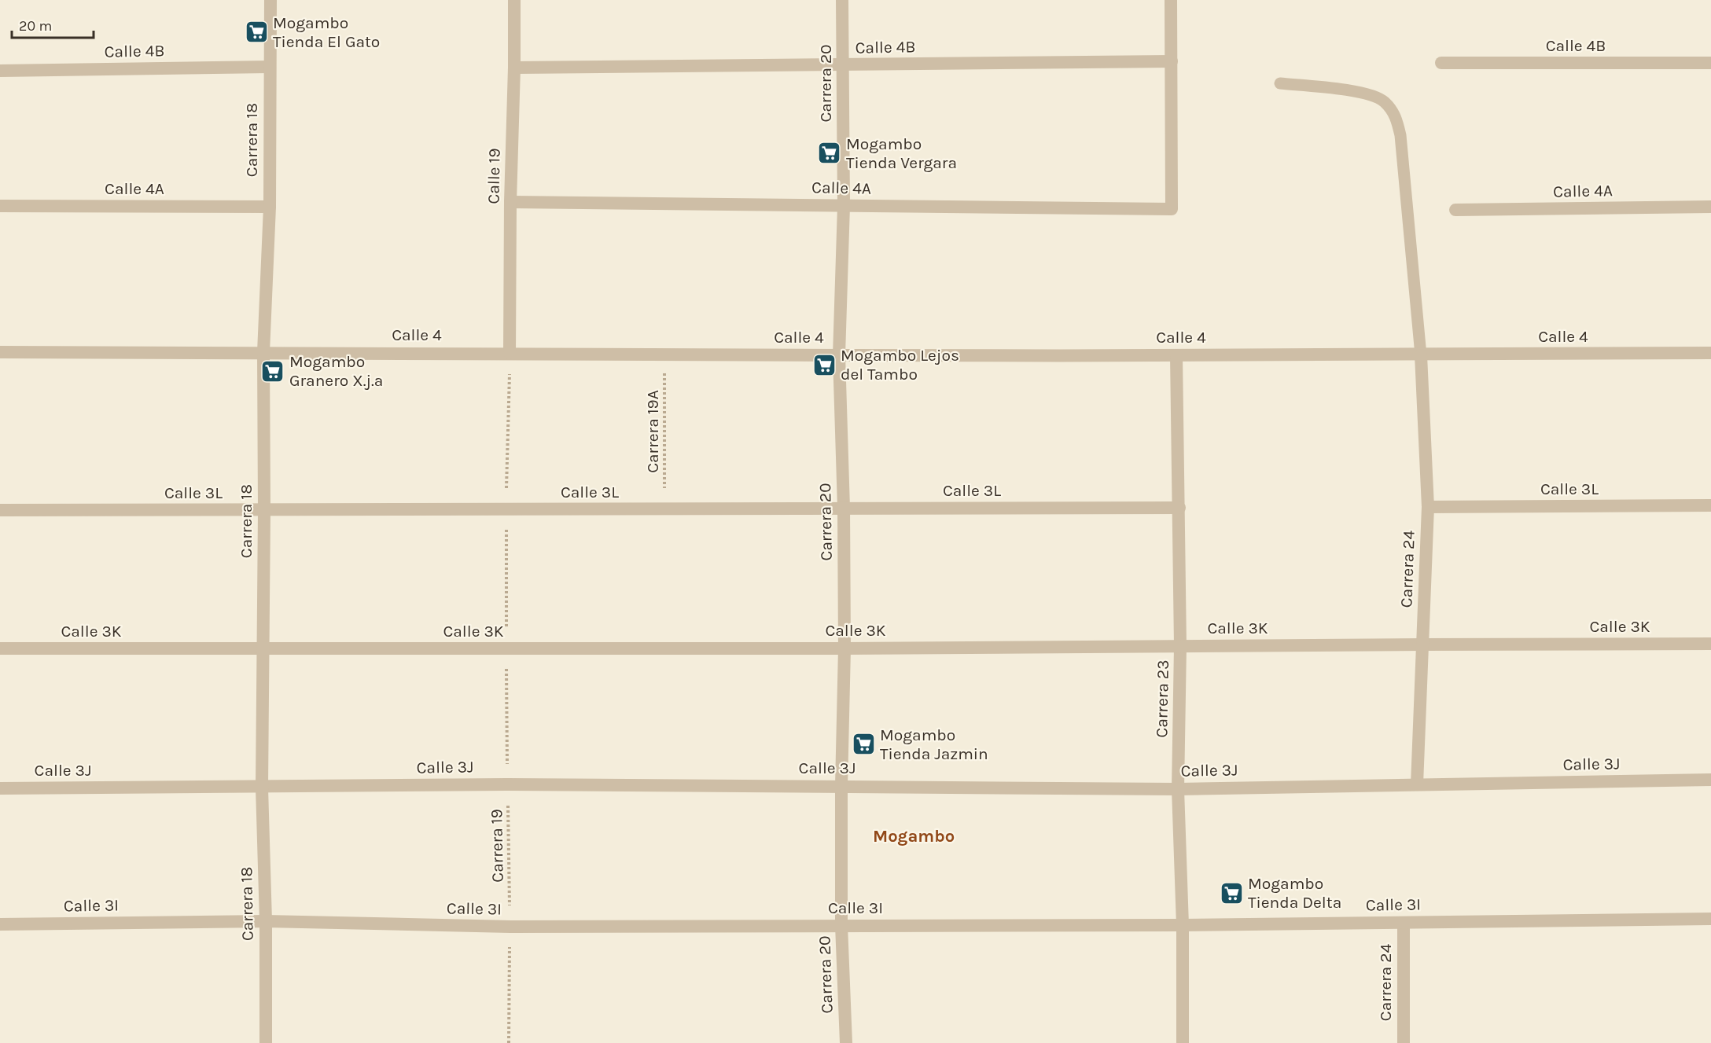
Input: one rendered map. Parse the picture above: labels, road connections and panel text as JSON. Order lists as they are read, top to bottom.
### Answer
{
  "streets": {
    "street": [
      "Calle 4B",
      "Carrera 20",
      "Carrera 18",
      "Calle 19",
      "Calle 4A",
      "Calle 4",
      "Calle 3L",
      "Carrera 24",
      "Calle 3K",
      "Carrera 23",
      "Calle 3J",
      "Calle 3I"
    ],
    "path": ["Carrera 19A", "Carrera 19"]
  },
  "crossings": [
    ["Calle 4B", "Carrera 20"],
    ["Calle 4B", "Carrera 18"],
    ["Calle 4B", "Calle 19"],
    ["Calle 4B", "Calle 4A"],
    ["Carrera 20", "Calle 4A"],
    ["Carrera 20", "Calle 4"],
    ["Carrera 20", "Calle 3L"],
    ["Carrera 20", "Calle 3K"],
    ["Carrera 20", "Calle 3J"],
    ["Carrera 20", "Calle 3I"],
    ["Carrera 18", "Calle 4A"],
    ["Carrera 18", "Calle 4"],
    ["Carrera 18", "Calle 3L"],
    ["Carrera 18", "Calle 3K"],
    ["Carrera 18", "Calle 3J"],
    ["Carrera 18", "Calle 3I"],
    ["Calle 19", "Calle 4A"],
    ["Calle 19", "Calle 4"],
    ["Calle 4", "Carrera 19A"],
    ["Calle 4", "Carrera 24"],
    ["Calle 4", "Carrera 23"],
    ["Carrera 19A", "Calle 3L"],
    ["Calle 3L", "Carrera 24"],
    ["Calle 3L", "Carrera 23"],
    ["Carrera 24", "Calle 3K"],
    ["Carrera 24", "Calle 3J"],
    ["Carrera 24", "Calle 3I"],
    ["Calle 3K", "Carrera 23"],
    ["Calle 3K", "Carrera 19"],
    ["Carrera 23", "Calle 3J"],
    ["Carrera 23", "Calle 3I"],
    ["Calle 3J", "Carrera 19"],
    ["Carrera 19", "Calle 3I"]
  ],
  "districts": ["Mogambo"],
  "places": {
    "supermarket": [
      "Mogambo Tienda El Gato",
      "Mogambo Tienda Vergara",
      "Mogambo Lejos del Tambo",
      "Mogambo Granero X.j.a",
      "Mogambo Tienda Jazmin",
      "Mogambo Tienda Delta"
    ]
  },
  "scale_bar": "20 m"
}
